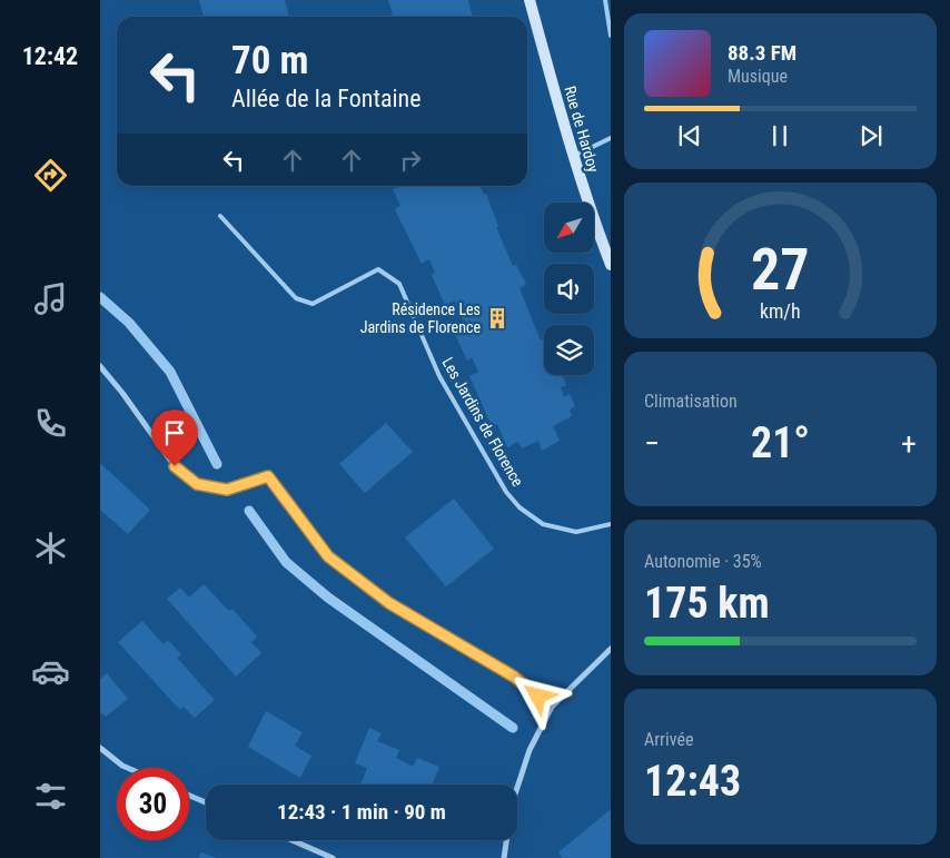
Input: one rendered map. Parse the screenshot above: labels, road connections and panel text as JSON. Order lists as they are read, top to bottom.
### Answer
{
  "streets": {
    "street": ["Rue de Hardoy"],
    "lane": ["Les Jardins de Florence"]
  },
  "places": {
    "building": ["Résidence Les Jardins de Florence"]
  },
  "north": "bottom left",
  "page": {
    "tabs": "12:42",
    "turn": ["70 m", "Allée de la Fontaine"],
    "song": ["88.3 FM", "Musique"],
    "tile": [
      "Climatisation",
      ["Autonomie · 35%", "175 km"],
      ["Arrivée", "12:43"]
    ],
    "heat": ["−", "21°", "+"],
    "limit": "30",
    "trip": "12:43 · 1 min · 90 m",
    "gauge": ["27", "km/h"]
  }
}
